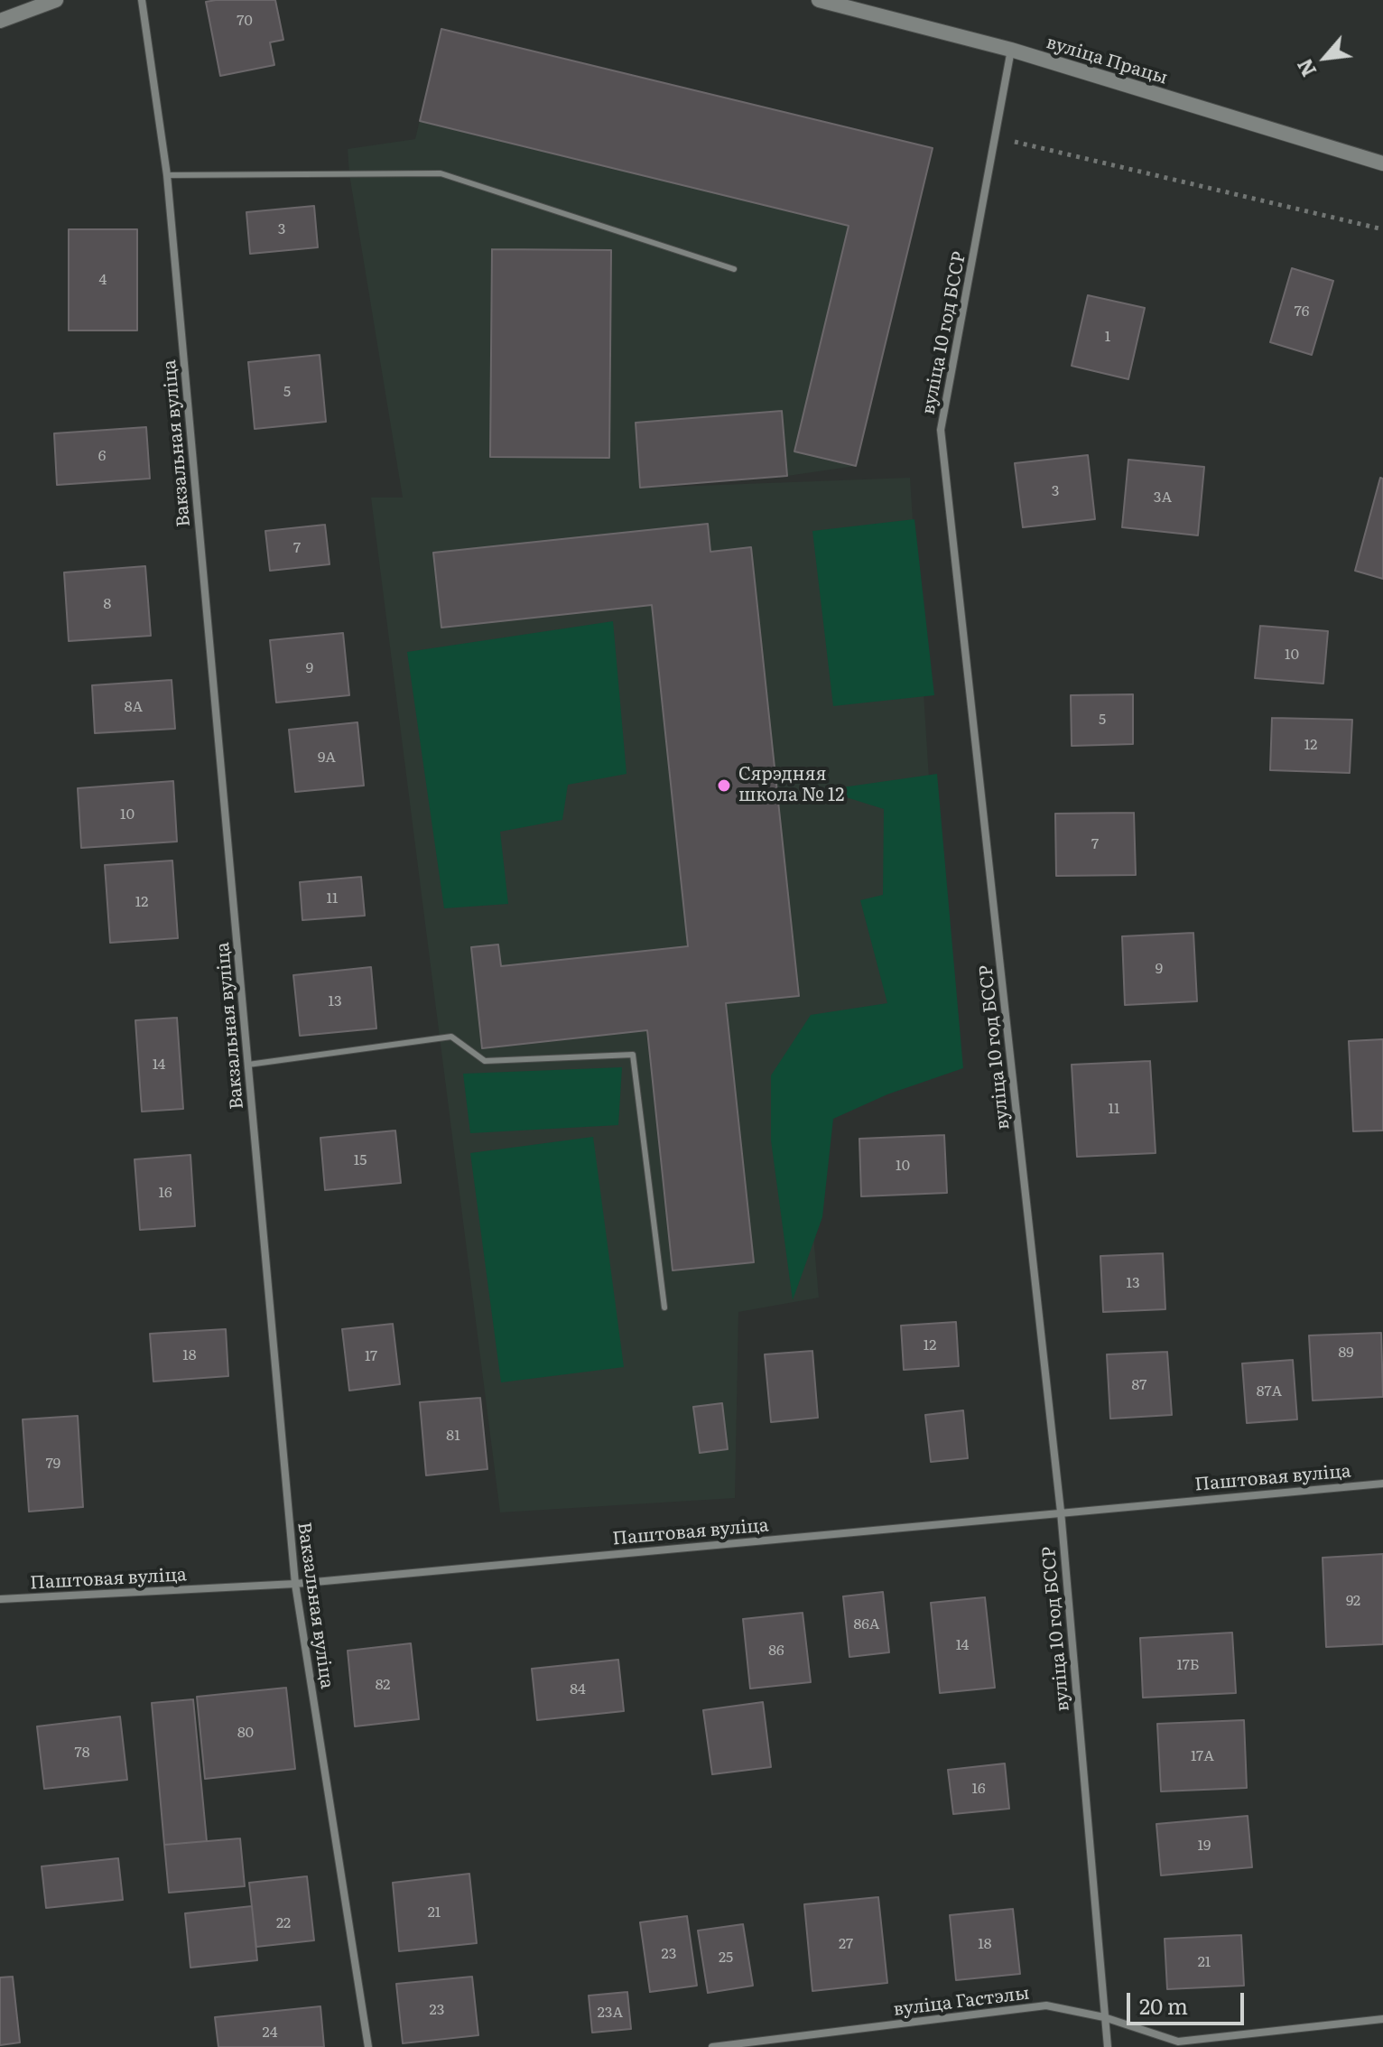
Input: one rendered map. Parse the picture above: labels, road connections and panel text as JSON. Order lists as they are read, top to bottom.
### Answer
{
  "streets": {
    "main road": ["вуліца Працы"],
    "street": [
      "вуліца 10 год БССР",
      "Вакзальная вуліца",
      "Паштовая вуліца",
      "вуліца Гастэлы"
    ]
  },
  "crossings": [
    ["вуліца Працы", "вуліца 10 год БССР"],
    ["вуліца 10 год БССР", "Паштовая вуліца"],
    ["вуліца 10 год БССР", "вуліца Гастэлы"],
    ["Вакзальная вуліца", "Паштовая вуліца"]
  ],
  "places": ["Сярэдняя школа № 12"],
  "house_numbers": [
    "70",
    "3",
    "4",
    "76",
    "1",
    "5",
    "6",
    "3",
    "3А",
    "7",
    "8",
    "10",
    "9",
    "8А",
    "5",
    "12",
    "9А",
    "10",
    "7",
    "11",
    "12",
    "9",
    "13",
    "14",
    "11",
    "15",
    "10",
    "16",
    "13",
    "12",
    "89",
    "18",
    "17",
    "87",
    "87А",
    "81",
    "79",
    "92",
    "86А",
    "14",
    "86",
    "17Б",
    "82",
    "84",
    "80",
    "78",
    "17А",
    "16",
    "19",
    "21",
    "22",
    "27",
    "18",
    "23",
    "25",
    "21",
    "23",
    "23А",
    "24"
  ],
  "scale_bar": "20 m",
  "north": "bottom left"
}
